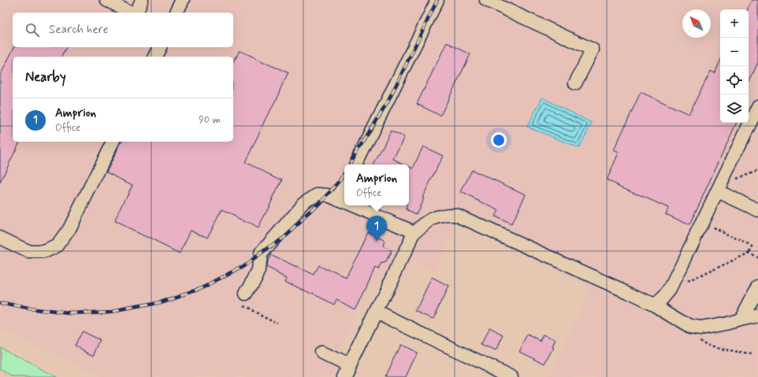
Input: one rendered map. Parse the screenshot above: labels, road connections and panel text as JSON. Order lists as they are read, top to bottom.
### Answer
{
  "north": "top left",
  "page": {
    "map_buttons": ["+", "−"],
    "search": "Search here",
    "heading": "Nearby",
    "list": [
      {
        "mark": "1",
        "name": "Amprion",
        "note": "Office",
        "value": "90 m"
      }
    ],
    "popup": ["Amprion", "Office"],
    "pins": "1"
  }
}
